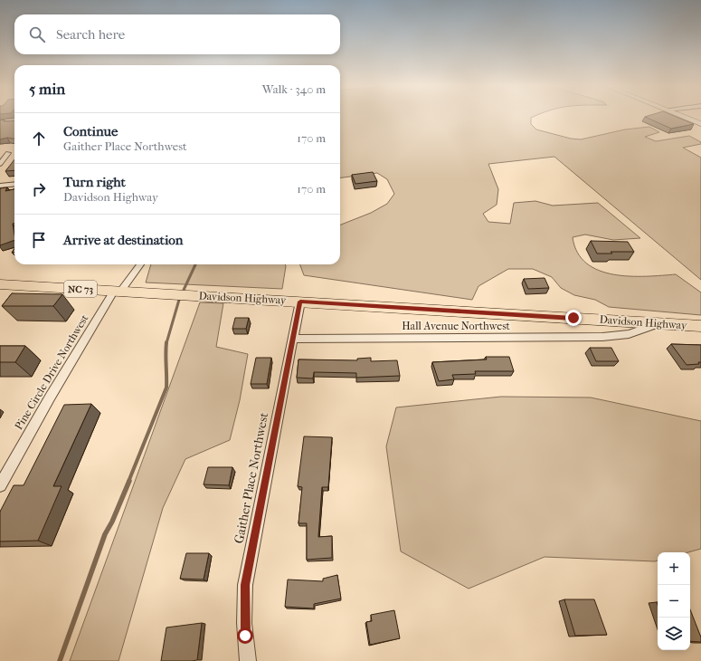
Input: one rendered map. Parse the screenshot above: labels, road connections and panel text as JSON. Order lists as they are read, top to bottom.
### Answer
{
  "streets": {
    "main road": ["NC 73", "Davidson Highway"],
    "street": ["Hall Avenue Northwest", "Pine Circle Drive Northwest", "Gaither Place Northwest"]
  },
  "crossings": [
    ["Davidson Highway", "Hall Avenue Northwest"],
    ["Davidson Highway", "Pine Circle Drive Northwest"],
    ["Davidson Highway", "Gaither Place Northwest"],
    ["Hall Avenue Northwest", "Gaither Place Northwest"]
  ],
  "page": {
    "search": "Search here",
    "heading": ["5 min", "Walk · 340 m"],
    "list": [
      ["Continue", "Gaither Place Northwest", "170 m"],
      ["Turn right", "Davidson Highway", "170 m"],
      "Arrive at destination"
    ],
    "map_buttons": ["+", "−"]
  }
}
